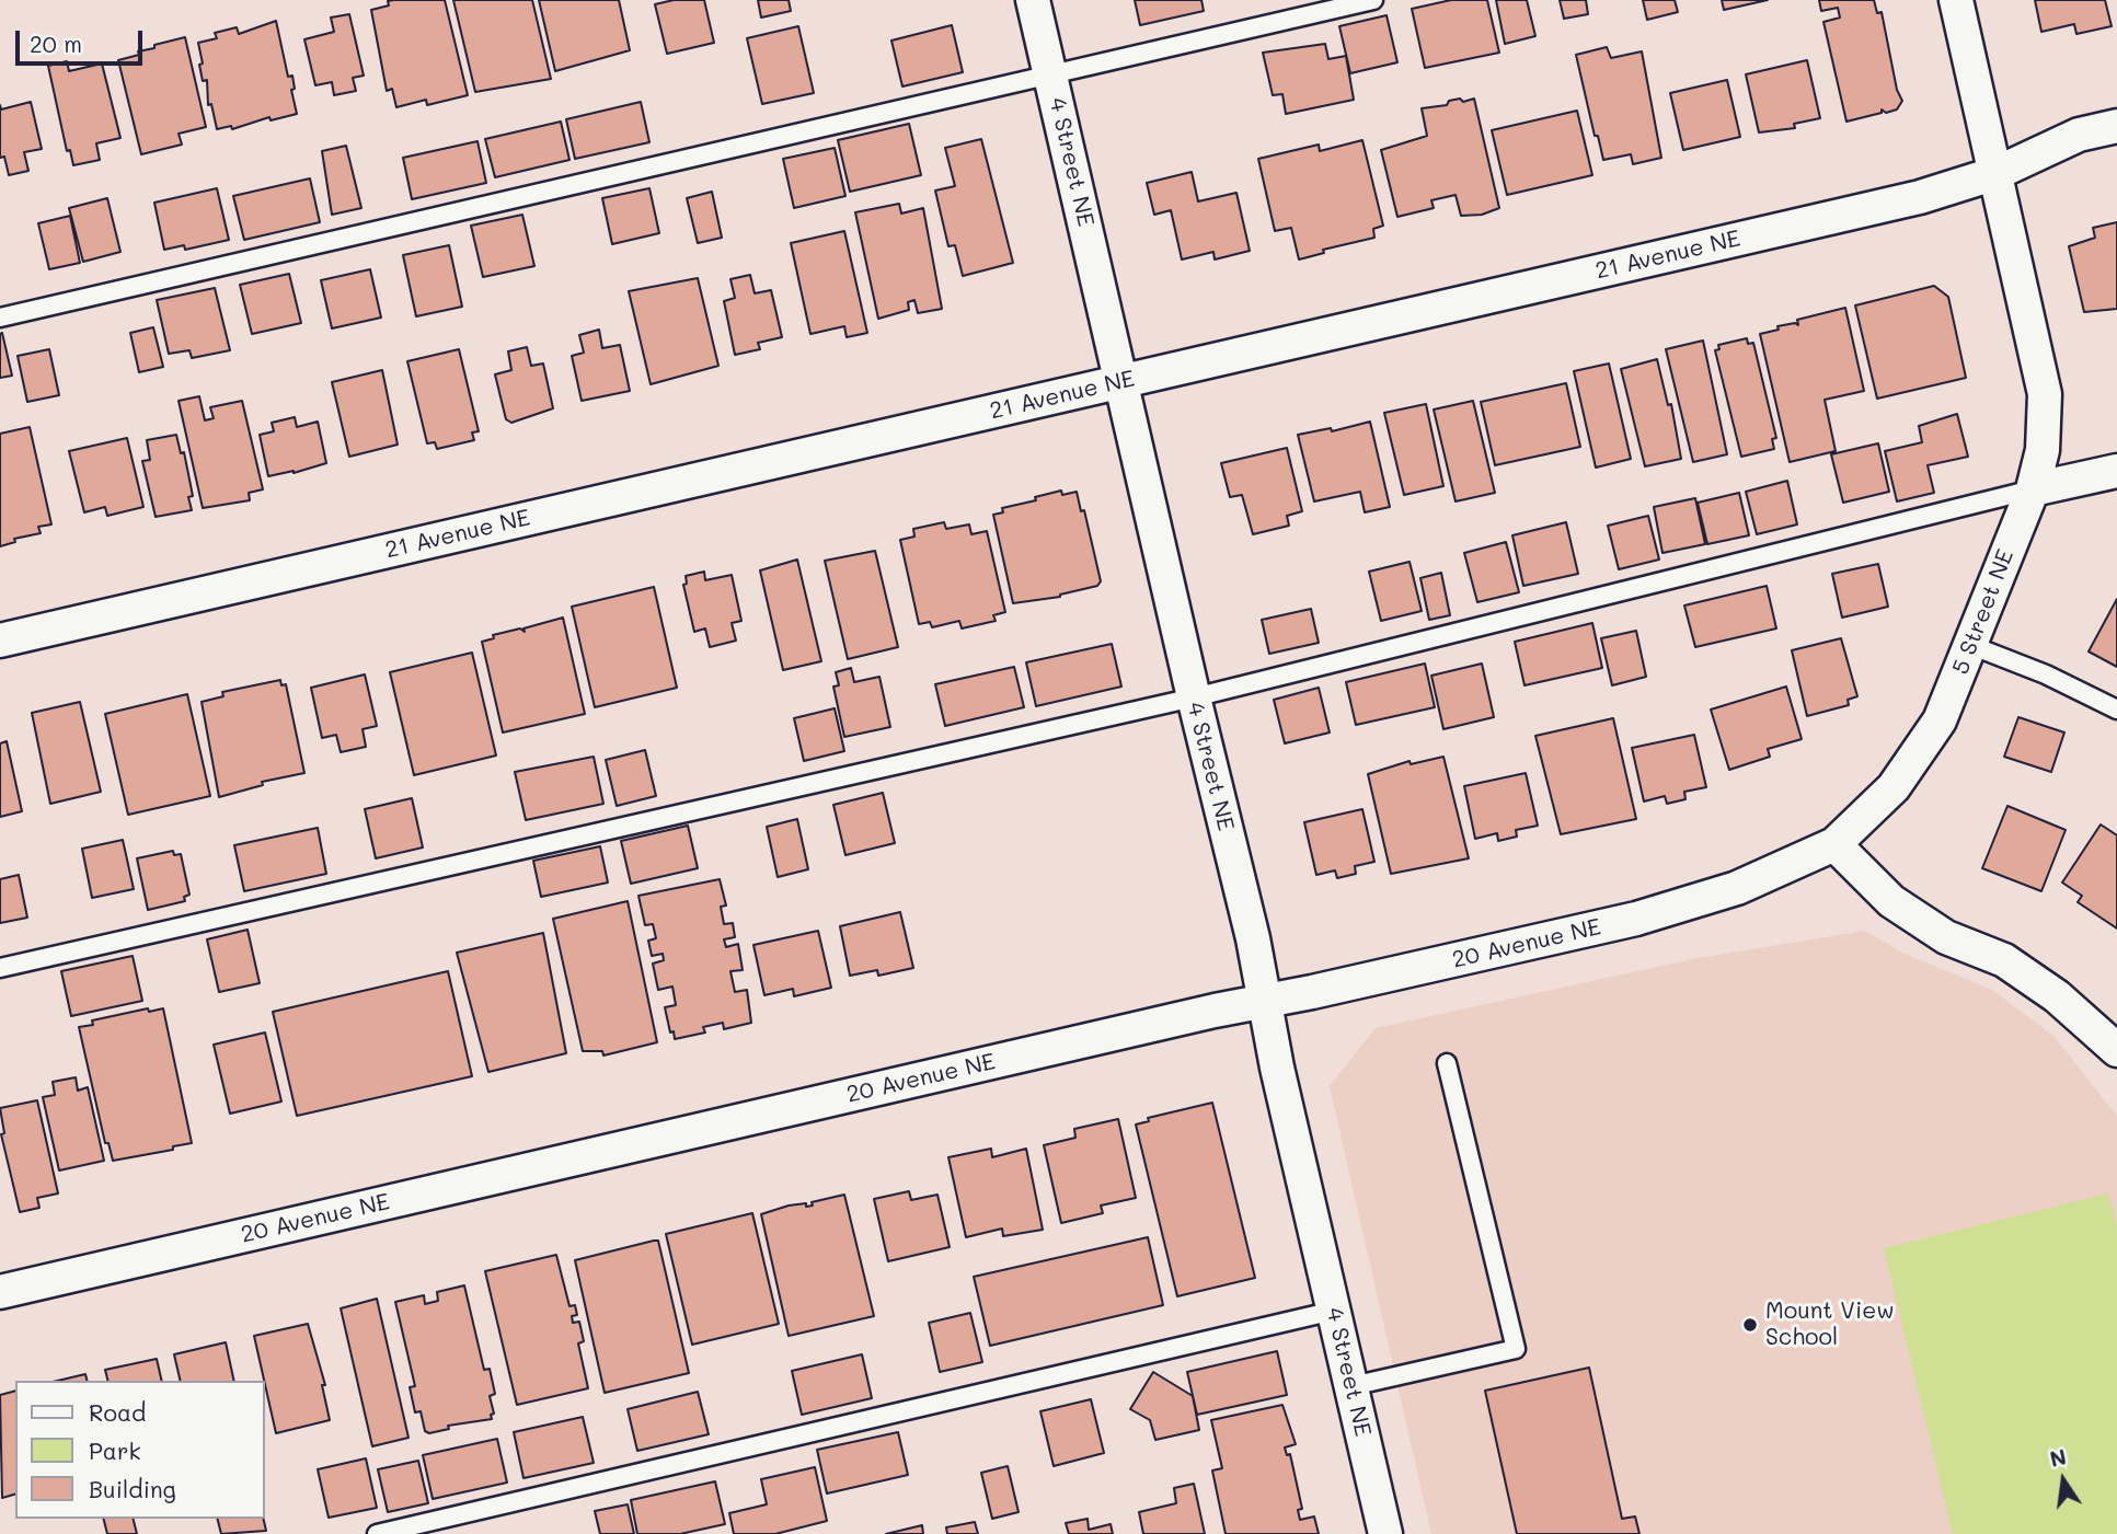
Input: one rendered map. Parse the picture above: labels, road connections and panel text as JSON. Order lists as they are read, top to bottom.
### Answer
{
  "streets": {
    "street": [
      "4 Street NE",
      "21 Avenue NE",
      "5 Street NE",
      "20 Avenue NE"
    ]
  },
  "crossings": [
    ["4 Street NE", "21 Avenue NE"],
    ["4 Street NE", "20 Avenue NE"],
    ["21 Avenue NE", "5 Street NE"],
    ["5 Street NE", "20 Avenue NE"]
  ],
  "places": ["Mount View School"],
  "legend": ["Road", "Park", "Building"],
  "scale_bar": "20 m",
  "north": "top"
}
